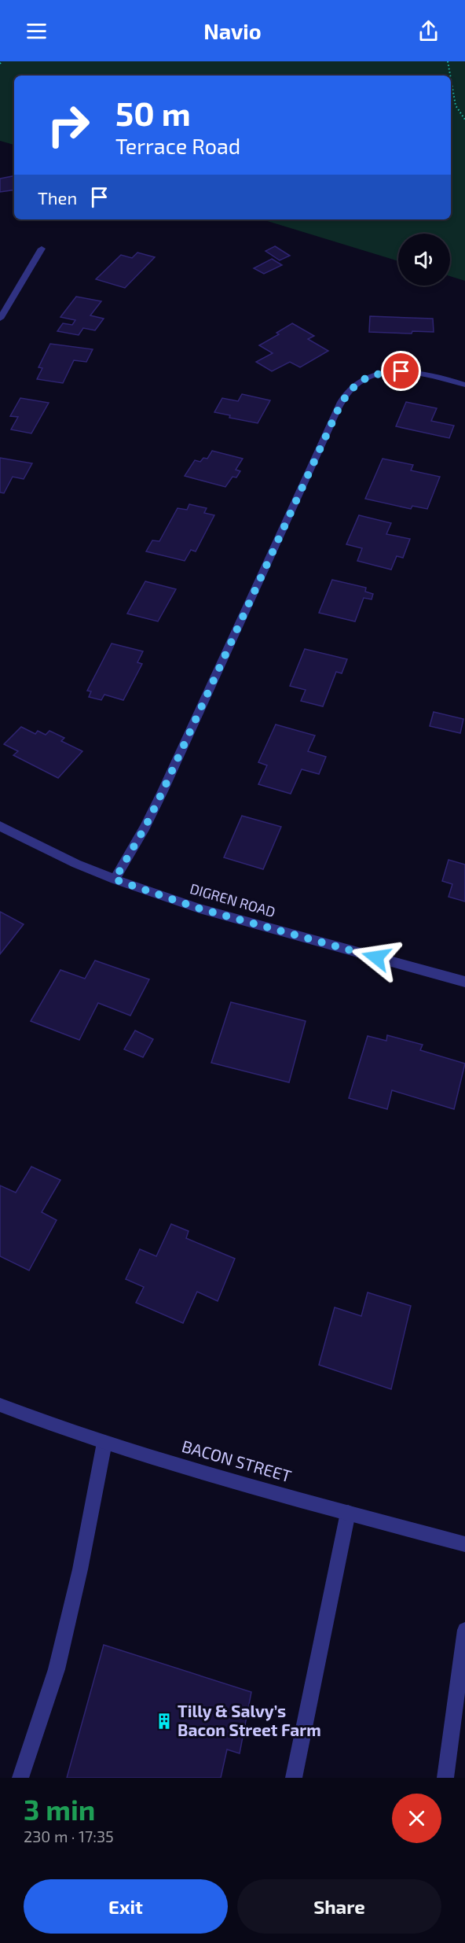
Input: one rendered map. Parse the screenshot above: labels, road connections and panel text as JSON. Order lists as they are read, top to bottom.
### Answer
{
  "streets": {
    "street": ["DIGREN ROAD", "BACON STREET"]
  },
  "places": {
    "building": ["Tilly & Salvy’s Bacon Street Farm"]
  },
  "page": {
    "header": "Navio",
    "turn": ["50 m", "Terrace Road"],
    "then": "Then",
    "heading": ["3 min", "230 m · 17:35"],
    "buttons": ["Exit", "Share"]
  }
}
